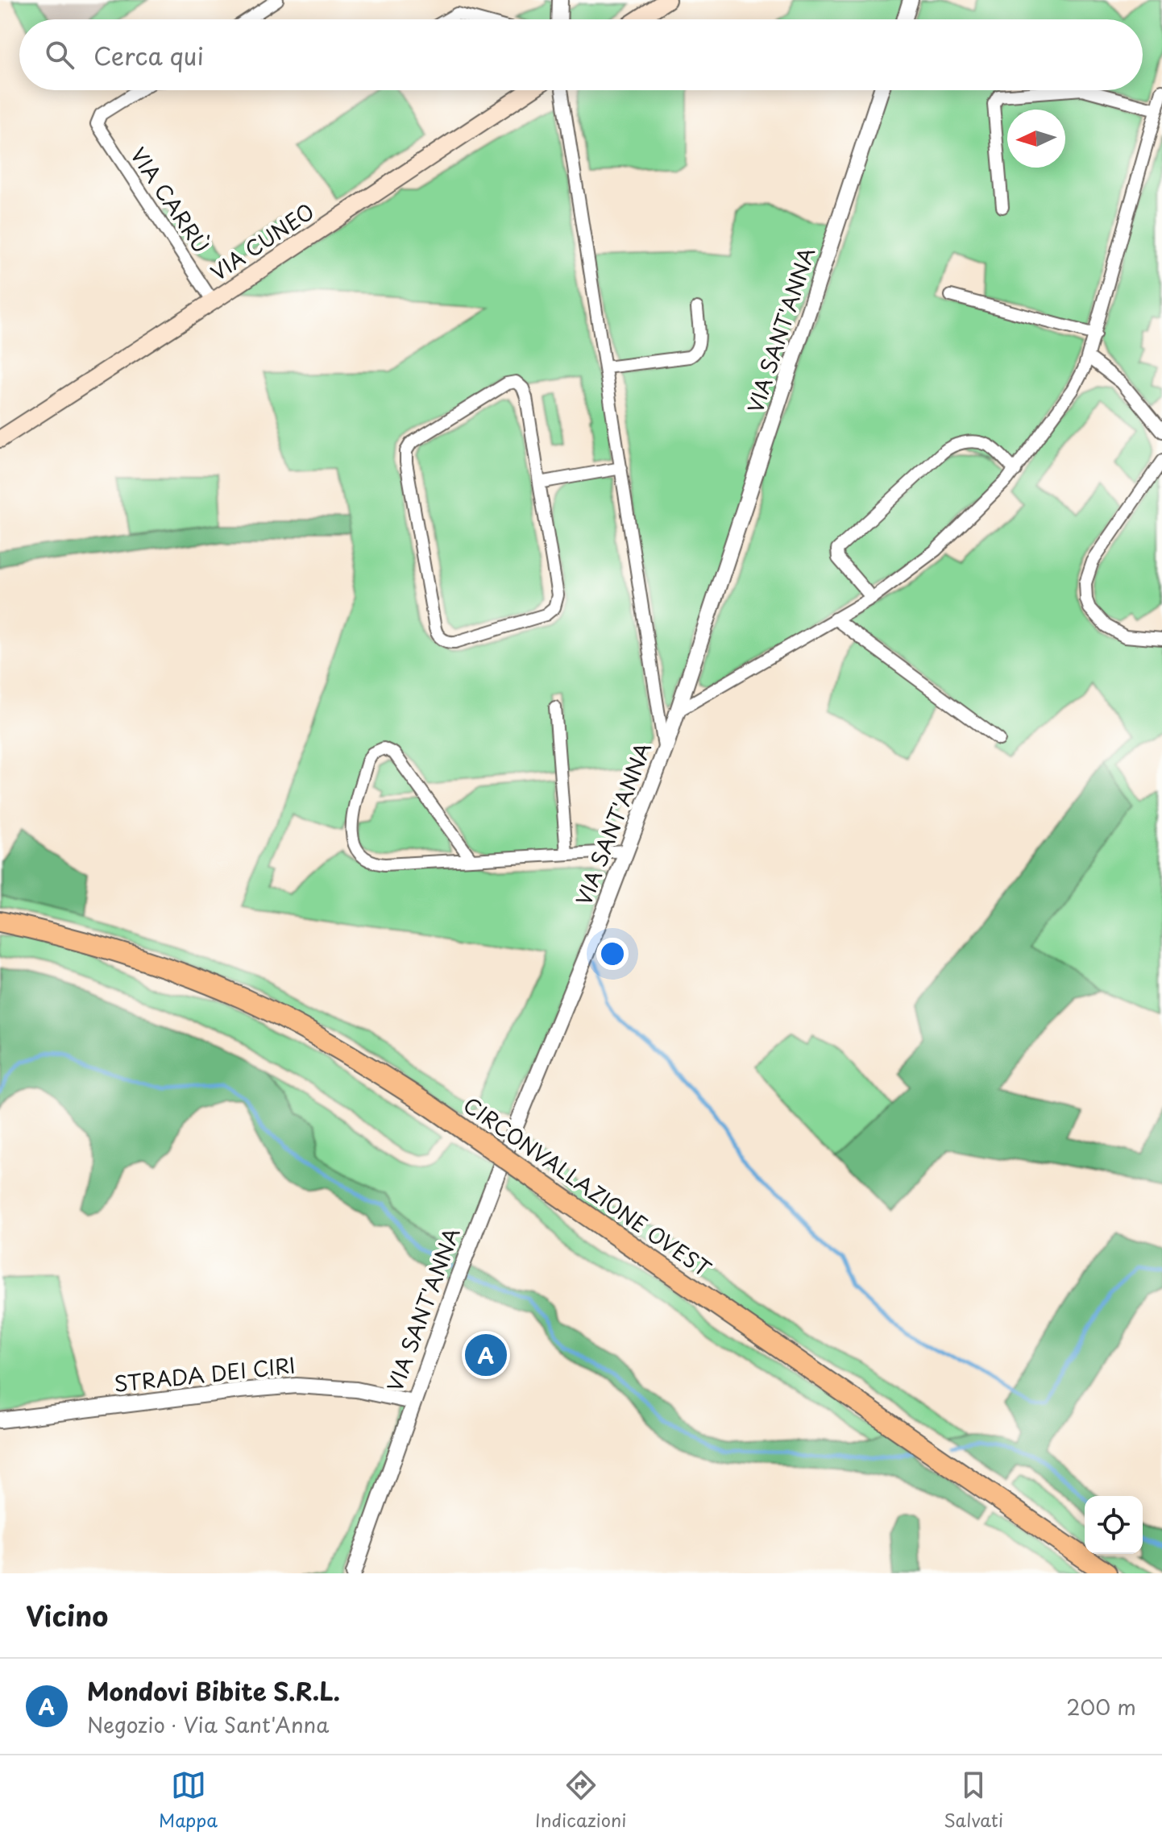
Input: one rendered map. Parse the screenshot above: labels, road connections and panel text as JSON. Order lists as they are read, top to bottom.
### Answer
{
  "streets": {
    "highway": ["CIRCONVALLAZIONE OVEST"],
    "main road": ["VIA CUNEO"],
    "street": ["VIA CARRÙ", "VIA SANT'ANNA", "STRADA DEI CIRI"]
  },
  "crossings": [
    ["VIA CARRÙ", "VIA CUNEO"],
    ["VIA SANT'ANNA", "STRADA DEI CIRI"]
  ],
  "north": "left",
  "page": {
    "search": "Cerca qui",
    "pins": "A",
    "heading": "Vicino",
    "list": [
      {
        "mark": "A",
        "name": "Mondovi Bibite S.R.L.",
        "note": "Negozio · Via Sant'Anna",
        "value": "200 m"
      }
    ],
    "nav": ["Mappa", "Indicazioni", "Salvati"]
  }
}
